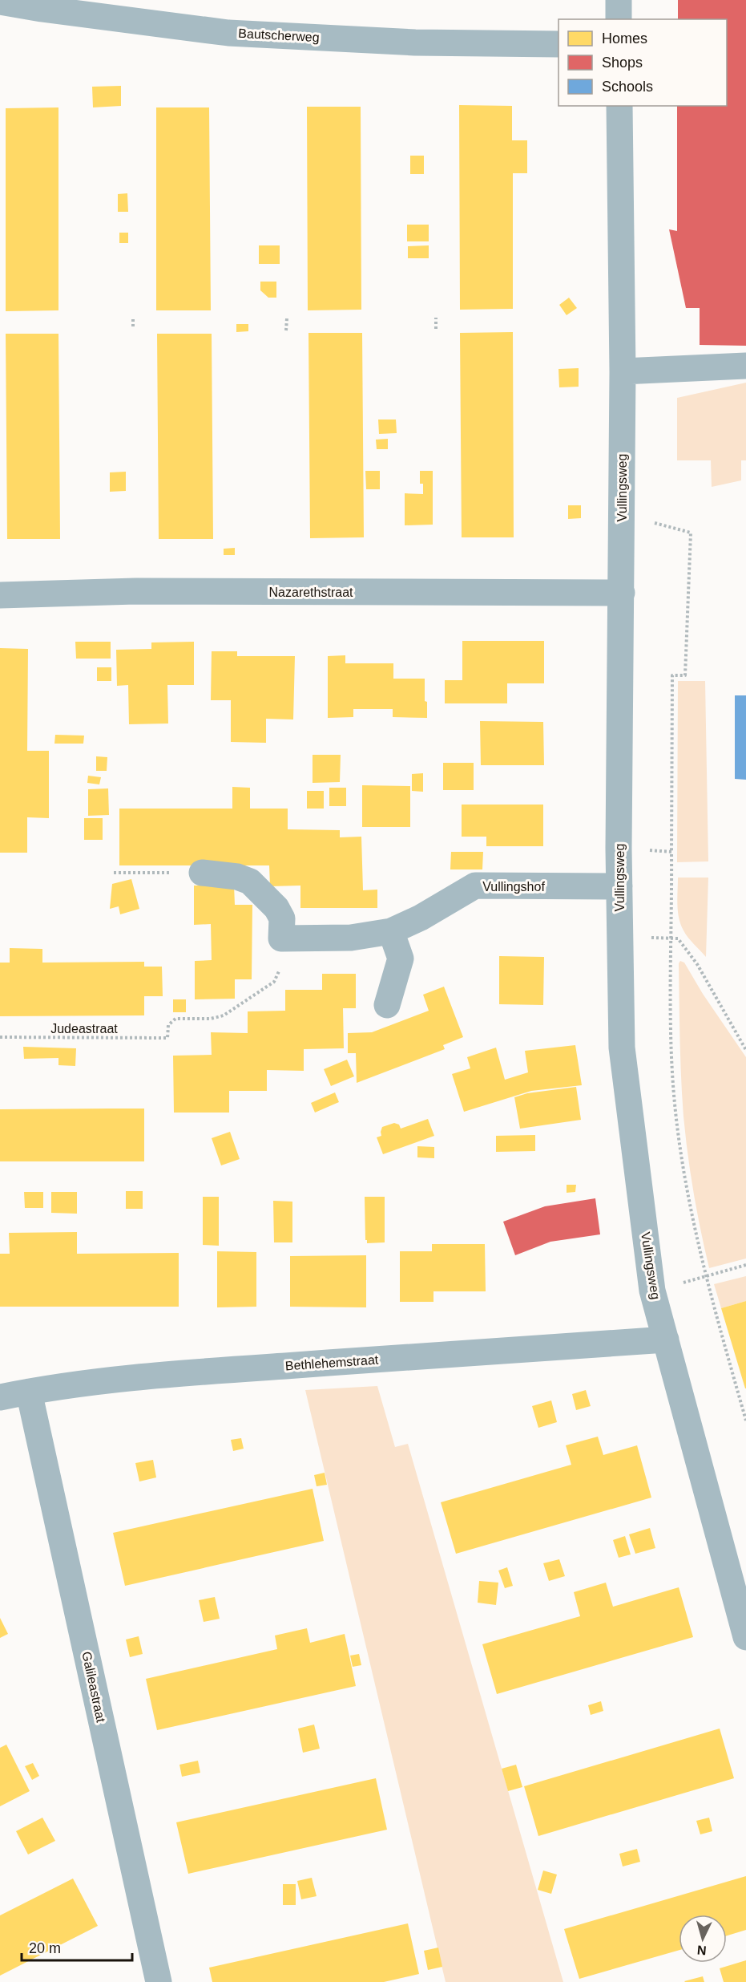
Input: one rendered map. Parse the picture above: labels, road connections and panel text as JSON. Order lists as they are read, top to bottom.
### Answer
{
  "streets": {
    "street": [
      "Bautscherweg",
      "Vullingsweg",
      "Nazarethstraat",
      "Vullingshof",
      "Bethlehemstraat",
      "Galileastraat"
    ],
    "path": ["Judeastraat"]
  },
  "crossings": [
    ["Vullingsweg", "Nazarethstraat"],
    ["Vullingsweg", "Vullingshof"],
    ["Vullingsweg", "Bethlehemstraat"],
    ["Vullingshof", "Judeastraat"],
    ["Bethlehemstraat", "Galileastraat"]
  ],
  "legend": ["Homes", "Shops", "Schools"],
  "scale_bar": "20 m",
  "north": "bottom"
}
